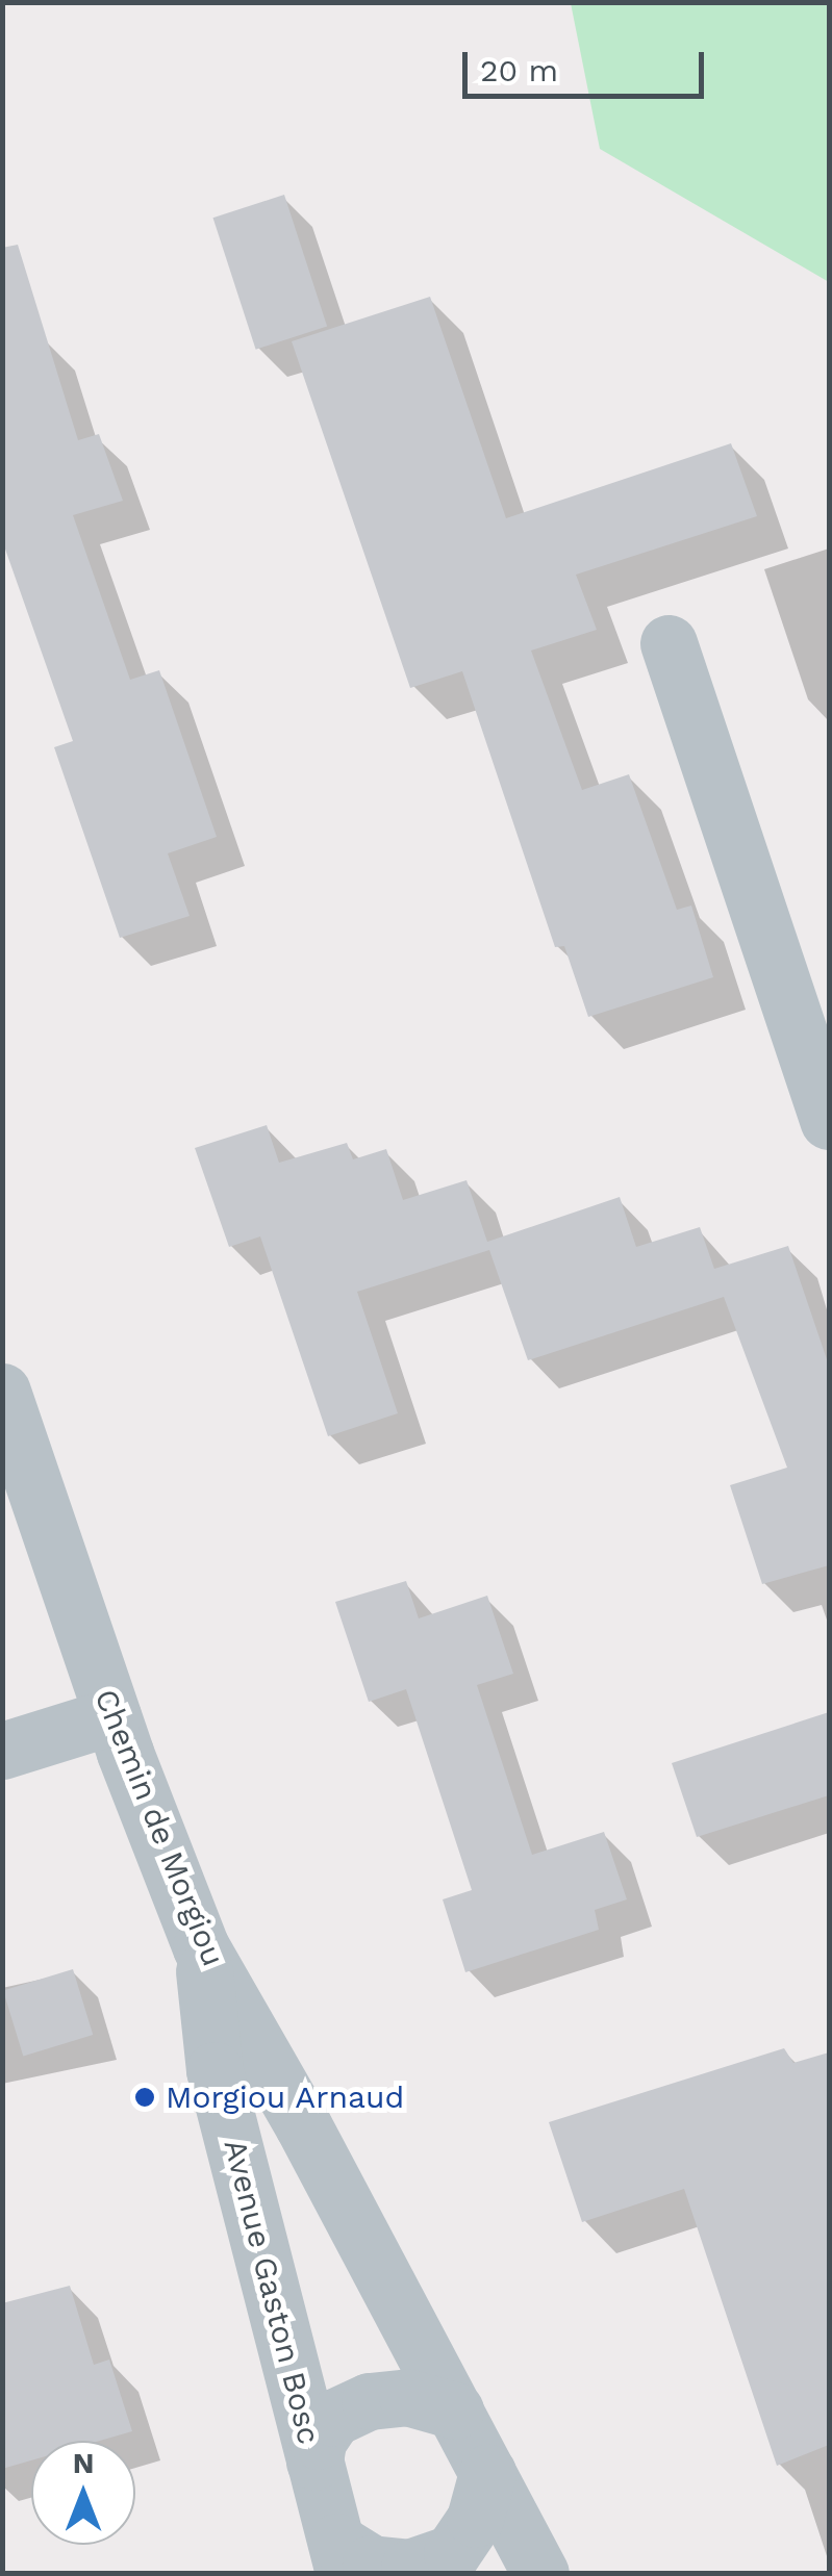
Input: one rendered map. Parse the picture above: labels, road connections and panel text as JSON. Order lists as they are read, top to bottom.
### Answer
{
  "streets": {
    "street": ["Chemin de Morgiou", "Avenue Gaston Bosc"]
  },
  "crossings": [
    ["Chemin de Morgiou", "Avenue Gaston Bosc"]
  ],
  "places": ["Morgiou Arnaud"],
  "scale_bar": "20 m",
  "north": "top"
}
